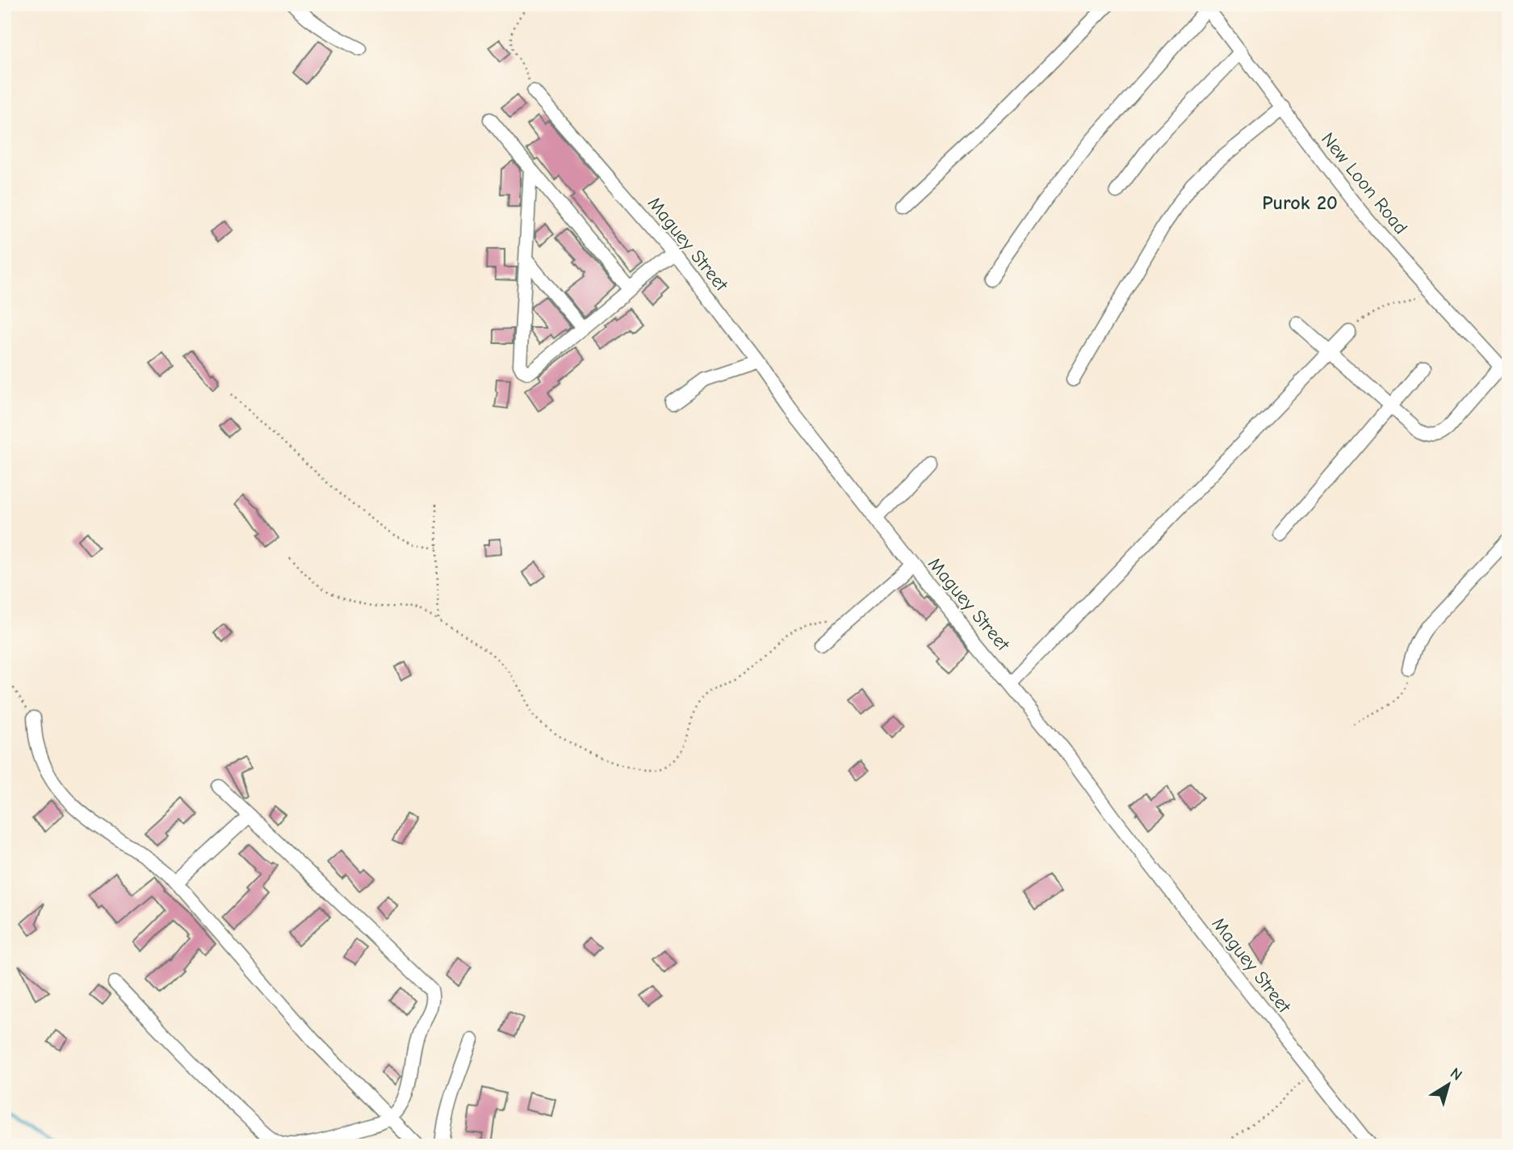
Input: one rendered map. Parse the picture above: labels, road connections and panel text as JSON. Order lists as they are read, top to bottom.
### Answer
{
  "streets": {
    "street": ["New Loon Road", "Maguey Street"]
  },
  "districts": ["Purok 20"],
  "north": "top right"
}
